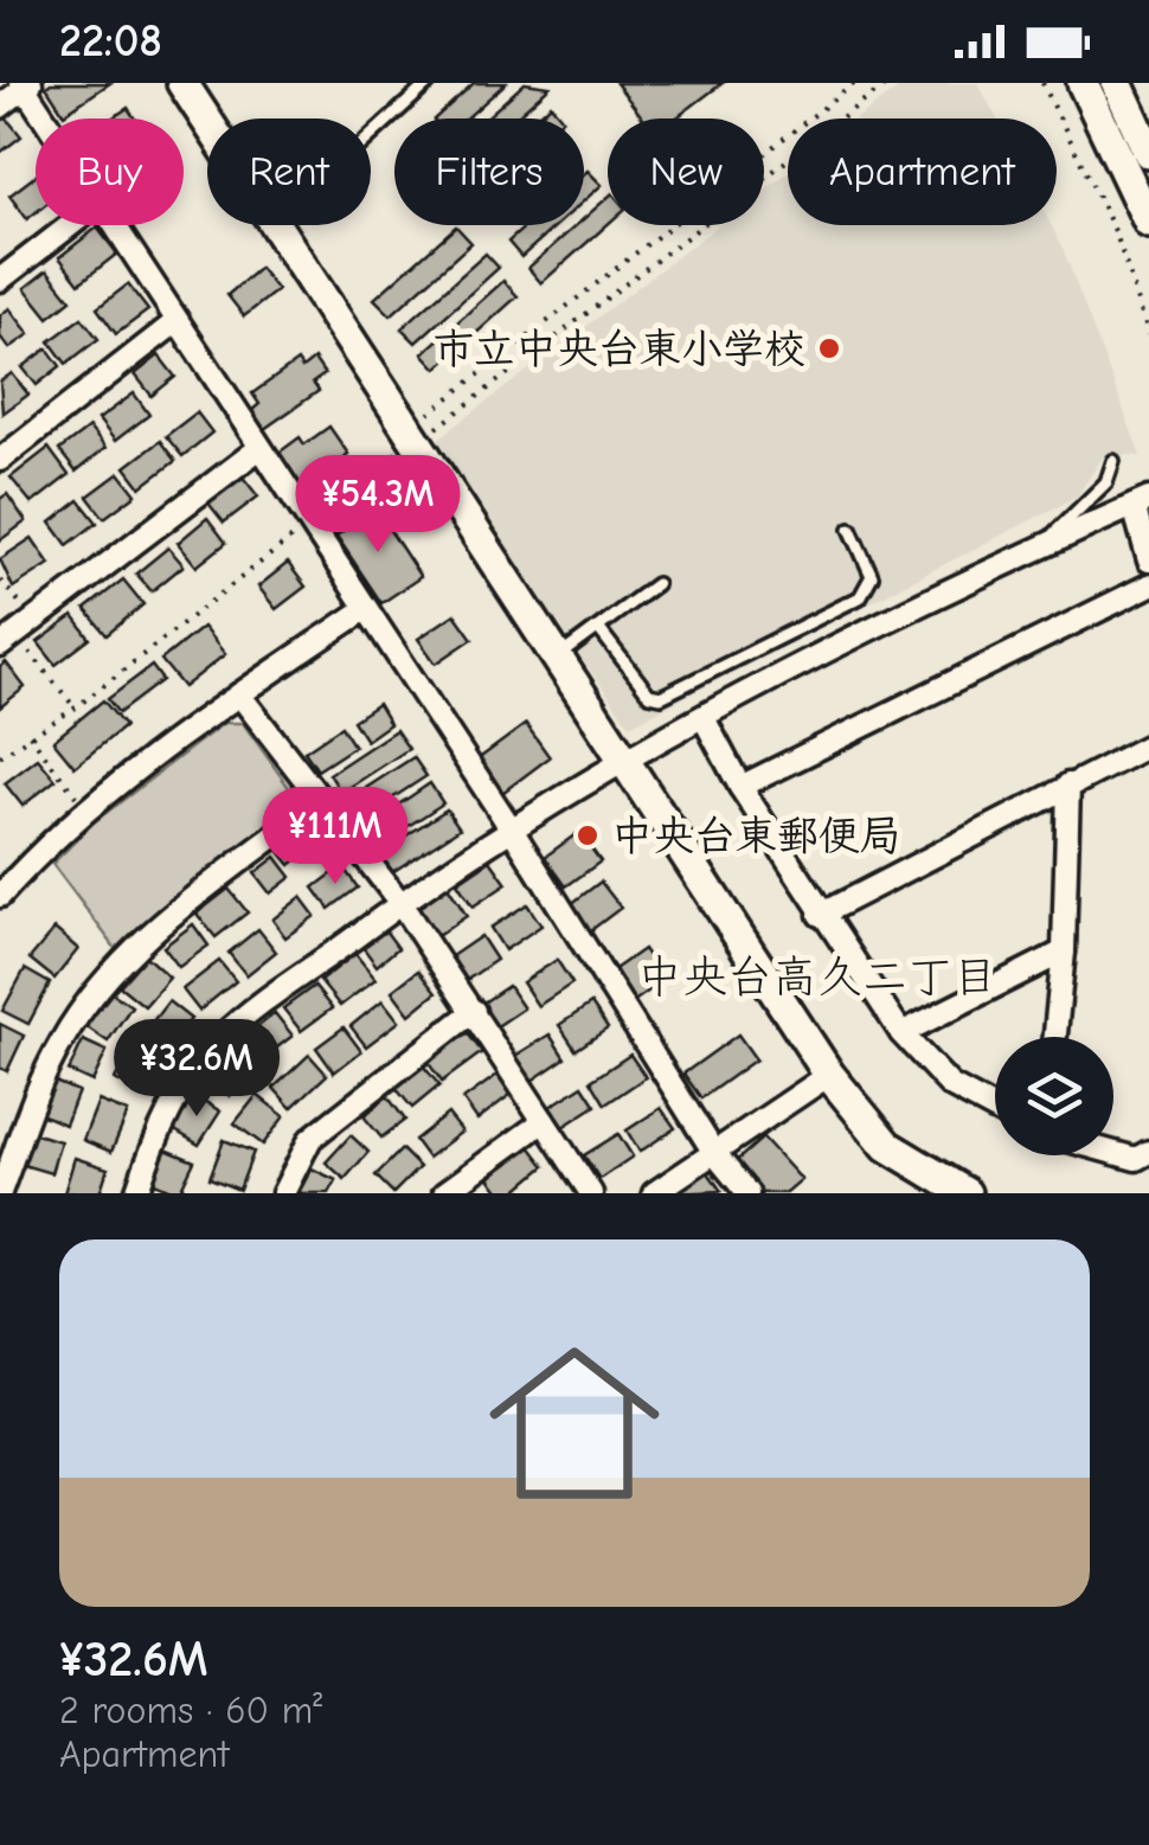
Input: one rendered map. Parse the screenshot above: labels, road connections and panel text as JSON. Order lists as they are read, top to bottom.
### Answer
{
  "districts": ["中央台高久二丁目"],
  "places": ["市立中央台東小学校", "中央台東郵便局"],
  "page": {
    "status": "22:08",
    "chip": [
      "Buy",
      "Rent",
      "Filters",
      "New",
      "Apartment"
    ],
    "price": ["¥54.3M", "¥111M", "¥32.6M"],
    "list": [
      {
        "name": "¥32.6M",
        "note": "2 rooms · 60 m² · Apartment"
      }
    ]
  }
}
